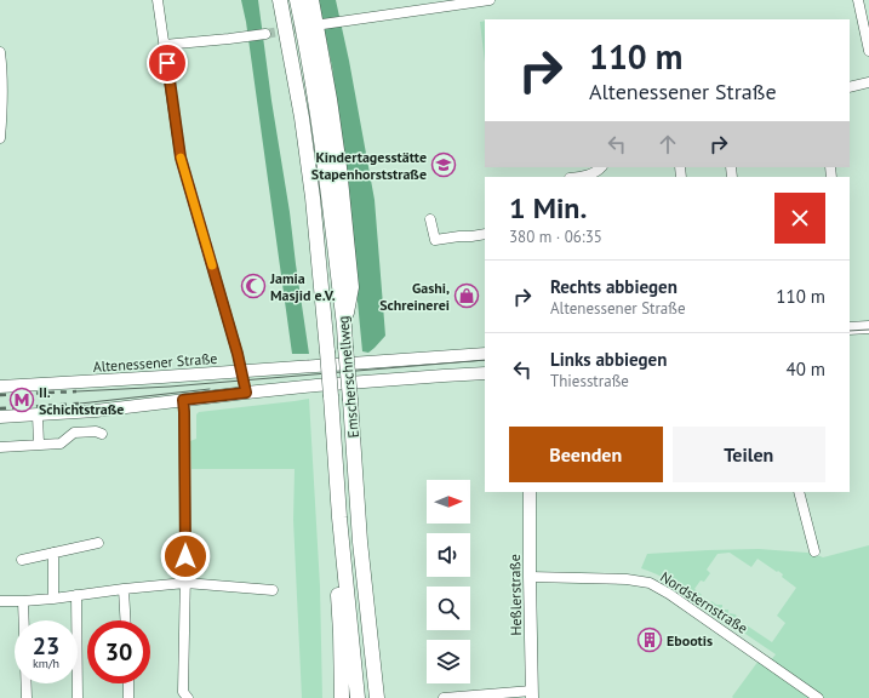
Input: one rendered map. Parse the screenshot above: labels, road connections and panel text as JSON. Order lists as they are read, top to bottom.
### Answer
{
  "streets": {
    "highway": ["Emscherschnellweg"],
    "main road": ["Altenessener Straße", "Heßlerstraße"],
    "street": ["Nordsternstraße"]
  },
  "crossings": [
    ["Heßlerstraße", "Nordsternstraße"]
  ],
  "places": {
    "school or university": ["Kindertagesstätte Stapenhorststraße"],
    "mosque": ["Jamia Masjid e.V."],
    "shop": ["Gashi, Schreinerei"],
    "metro station": ["II. Schichtstraße"],
    "building": ["Ebootis"]
  },
  "north": "right",
  "page": {
    "turn": ["110 m", "Altenessener Straße"],
    "heading": ["1 Min.", "380 m · 06:35"],
    "list": [
      {
        "name": "Rechts abbiegen",
        "note": "Altenessener Straße",
        "value": "110 m"
      },
      {
        "name": "Links abbiegen",
        "note": "Thiesstraße",
        "value": "40 m"
      }
    ],
    "buttons": ["Beenden", "Teilen"],
    "speed": "23 km/h",
    "limit": "30"
  }
}
